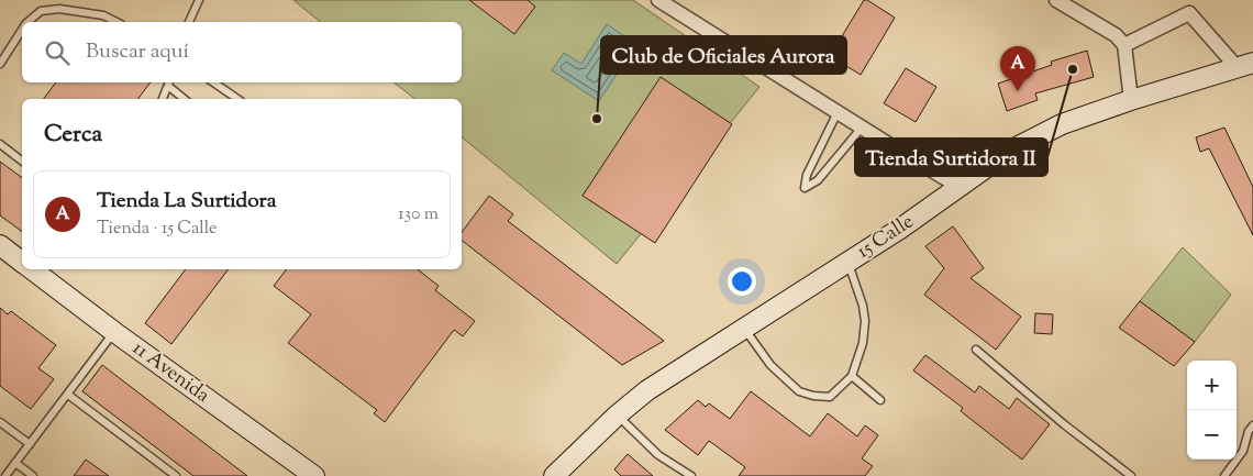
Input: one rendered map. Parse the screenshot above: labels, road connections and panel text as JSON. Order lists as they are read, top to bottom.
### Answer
{
  "streets": {
    "main road": ["15 Calle", "11 Avenida"]
  },
  "places": ["Tienda Surtidora II", "Club de Oficiales Aurora"],
  "page": {
    "search": "Buscar aquí",
    "pins": "A",
    "heading": "Cerca",
    "list": [
      {
        "mark": "A",
        "name": "Tienda La Surtidora",
        "note": "Tienda · 15 Calle",
        "value": "130 m"
      }
    ],
    "map_buttons": ["+", "−"]
  }
}
